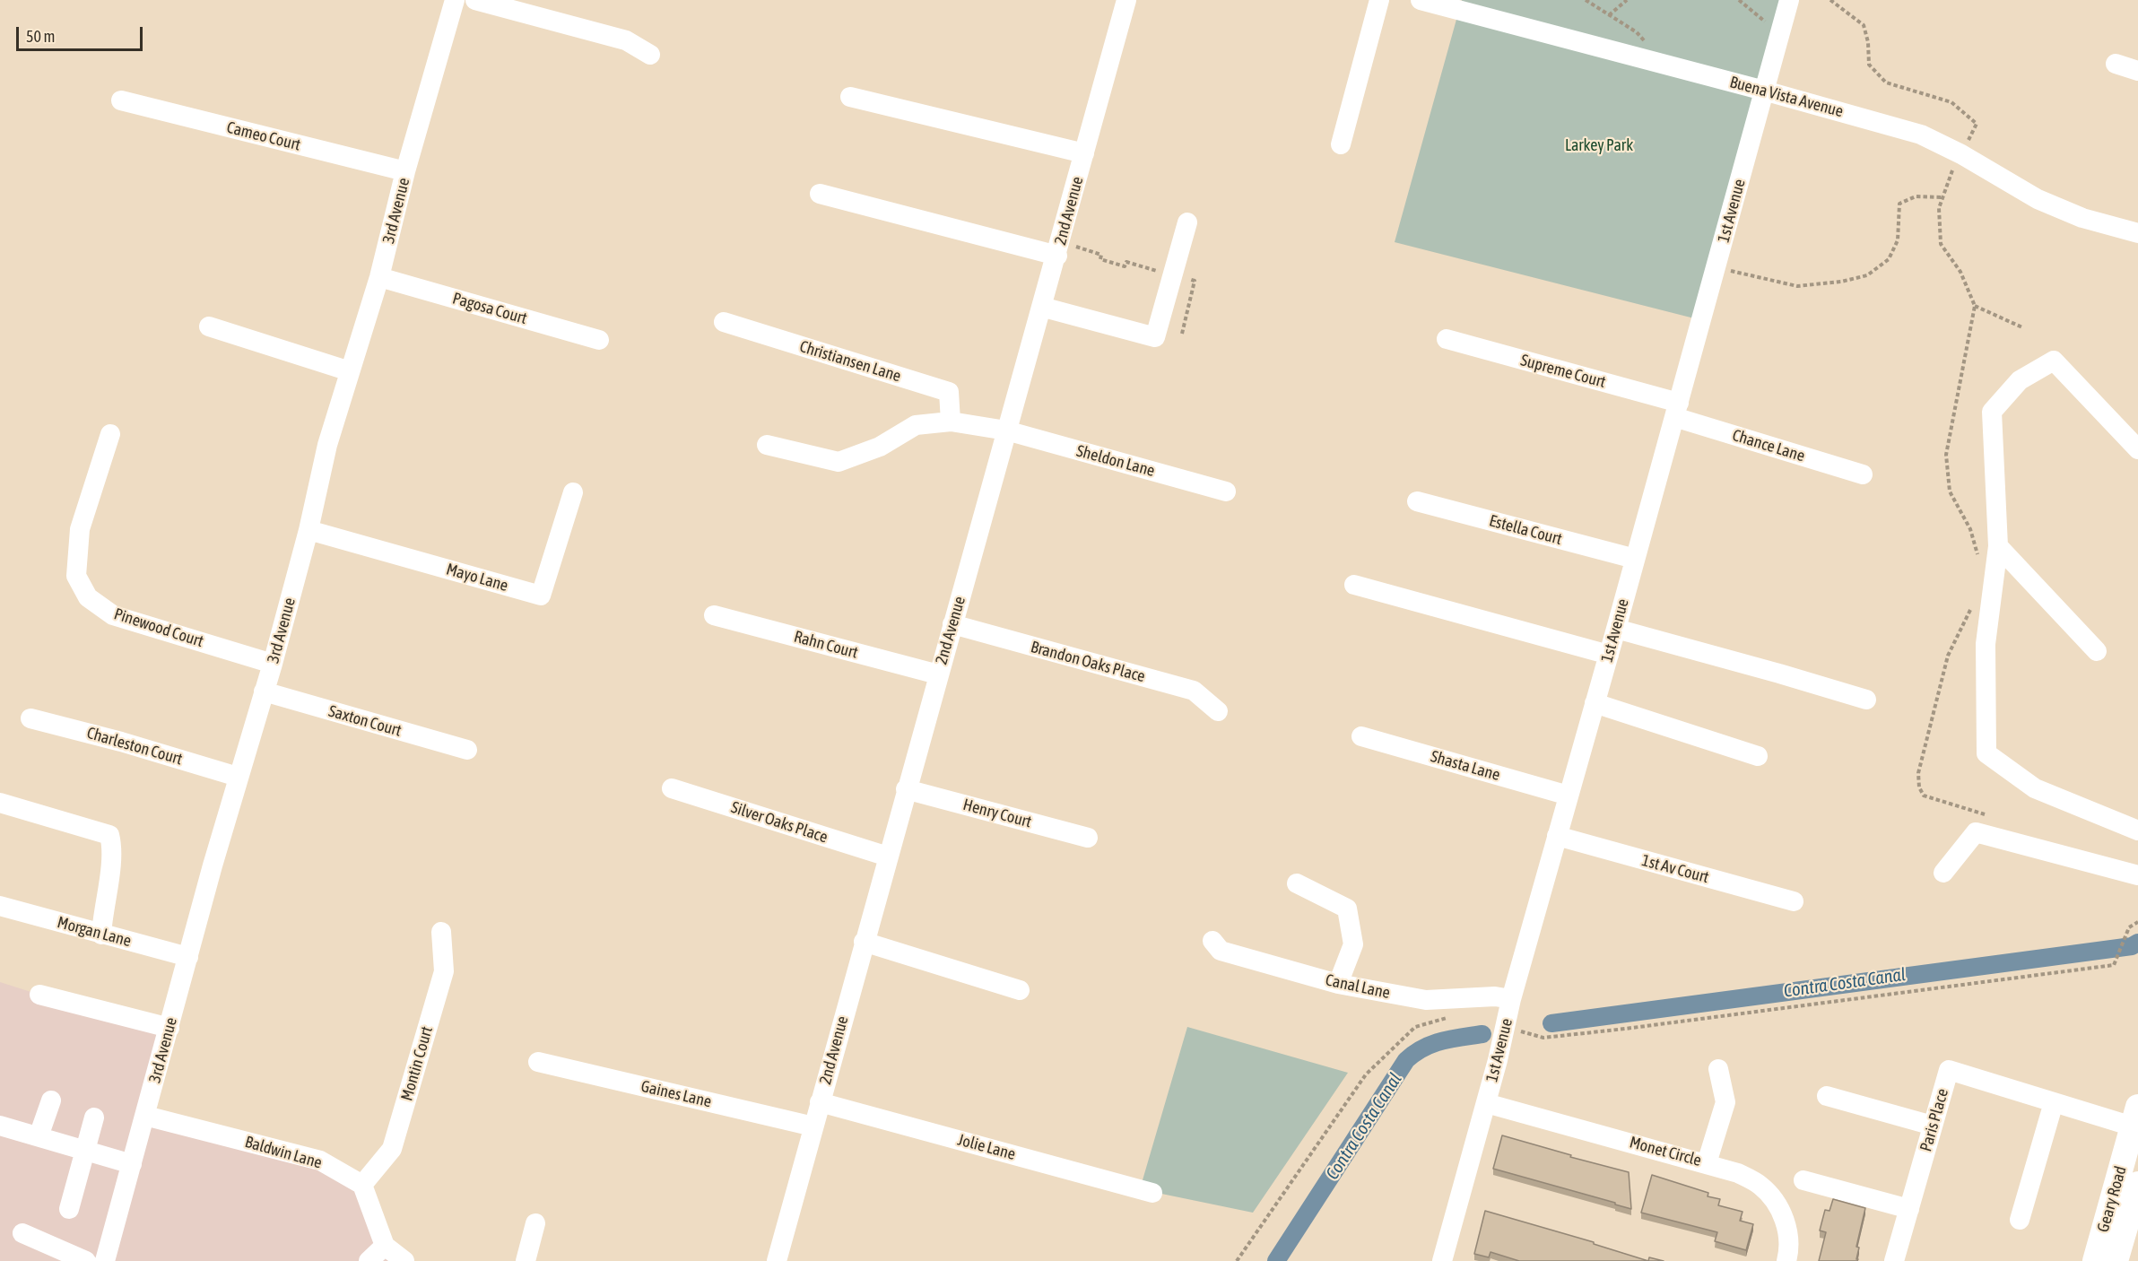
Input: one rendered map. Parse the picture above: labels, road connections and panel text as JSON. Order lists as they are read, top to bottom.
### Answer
{
  "streets": {
    "main road": ["Geary Road"],
    "street": [
      "Buena Vista Avenue",
      "Cameo Court",
      "3rd Avenue",
      "2nd Avenue",
      "1st Avenue",
      "Pagosa Court",
      "Christiansen Lane",
      "Supreme Court",
      "Chance Lane",
      "Sheldon Lane",
      "Estella Court",
      "Mayo Lane",
      "Pinewood Court",
      "Rahn Court",
      "Brandon Oaks Place",
      "Saxton Court",
      "Charleston Court",
      "Shasta Lane",
      "Henry Court",
      "Silver Oaks Place",
      "1st Av Court",
      "Morgan Lane",
      "Canal Lane",
      "Montin Court",
      "Gaines Lane",
      "Paris Place",
      "Jolie Lane",
      "Monet Circle",
      "Baldwin Lane"
    ]
  },
  "crossings": [
    ["Buena Vista Avenue", "1st Avenue"],
    ["Cameo Court", "3rd Avenue"],
    ["3rd Avenue", "Pagosa Court"],
    ["3rd Avenue", "Mayo Lane"],
    ["3rd Avenue", "Pinewood Court"],
    ["3rd Avenue", "Saxton Court"],
    ["3rd Avenue", "Charleston Court"],
    ["3rd Avenue", "Morgan Lane"],
    ["3rd Avenue", "Baldwin Lane"],
    ["2nd Avenue", "Sheldon Lane"],
    ["2nd Avenue", "Rahn Court"],
    ["2nd Avenue", "Brandon Oaks Place"],
    ["2nd Avenue", "Henry Court"],
    ["2nd Avenue", "Silver Oaks Place"],
    ["2nd Avenue", "Gaines Lane"],
    ["2nd Avenue", "Jolie Lane"],
    ["1st Avenue", "Supreme Court"],
    ["1st Avenue", "Chance Lane"],
    ["1st Avenue", "Estella Court"],
    ["1st Avenue", "Shasta Lane"],
    ["1st Avenue", "1st Av Court"],
    ["1st Avenue", "Canal Lane"],
    ["1st Avenue", "Monet Circle"],
    ["Christiansen Lane", "Sheldon Lane"],
    ["Supreme Court", "Chance Lane"],
    ["Montin Court", "Baldwin Lane"],
    ["Paris Place", "Geary Road"]
  ],
  "water": ["Contra Costa Canal"],
  "parks": ["Larkey Park"],
  "scale_bar": "50 m"
}
